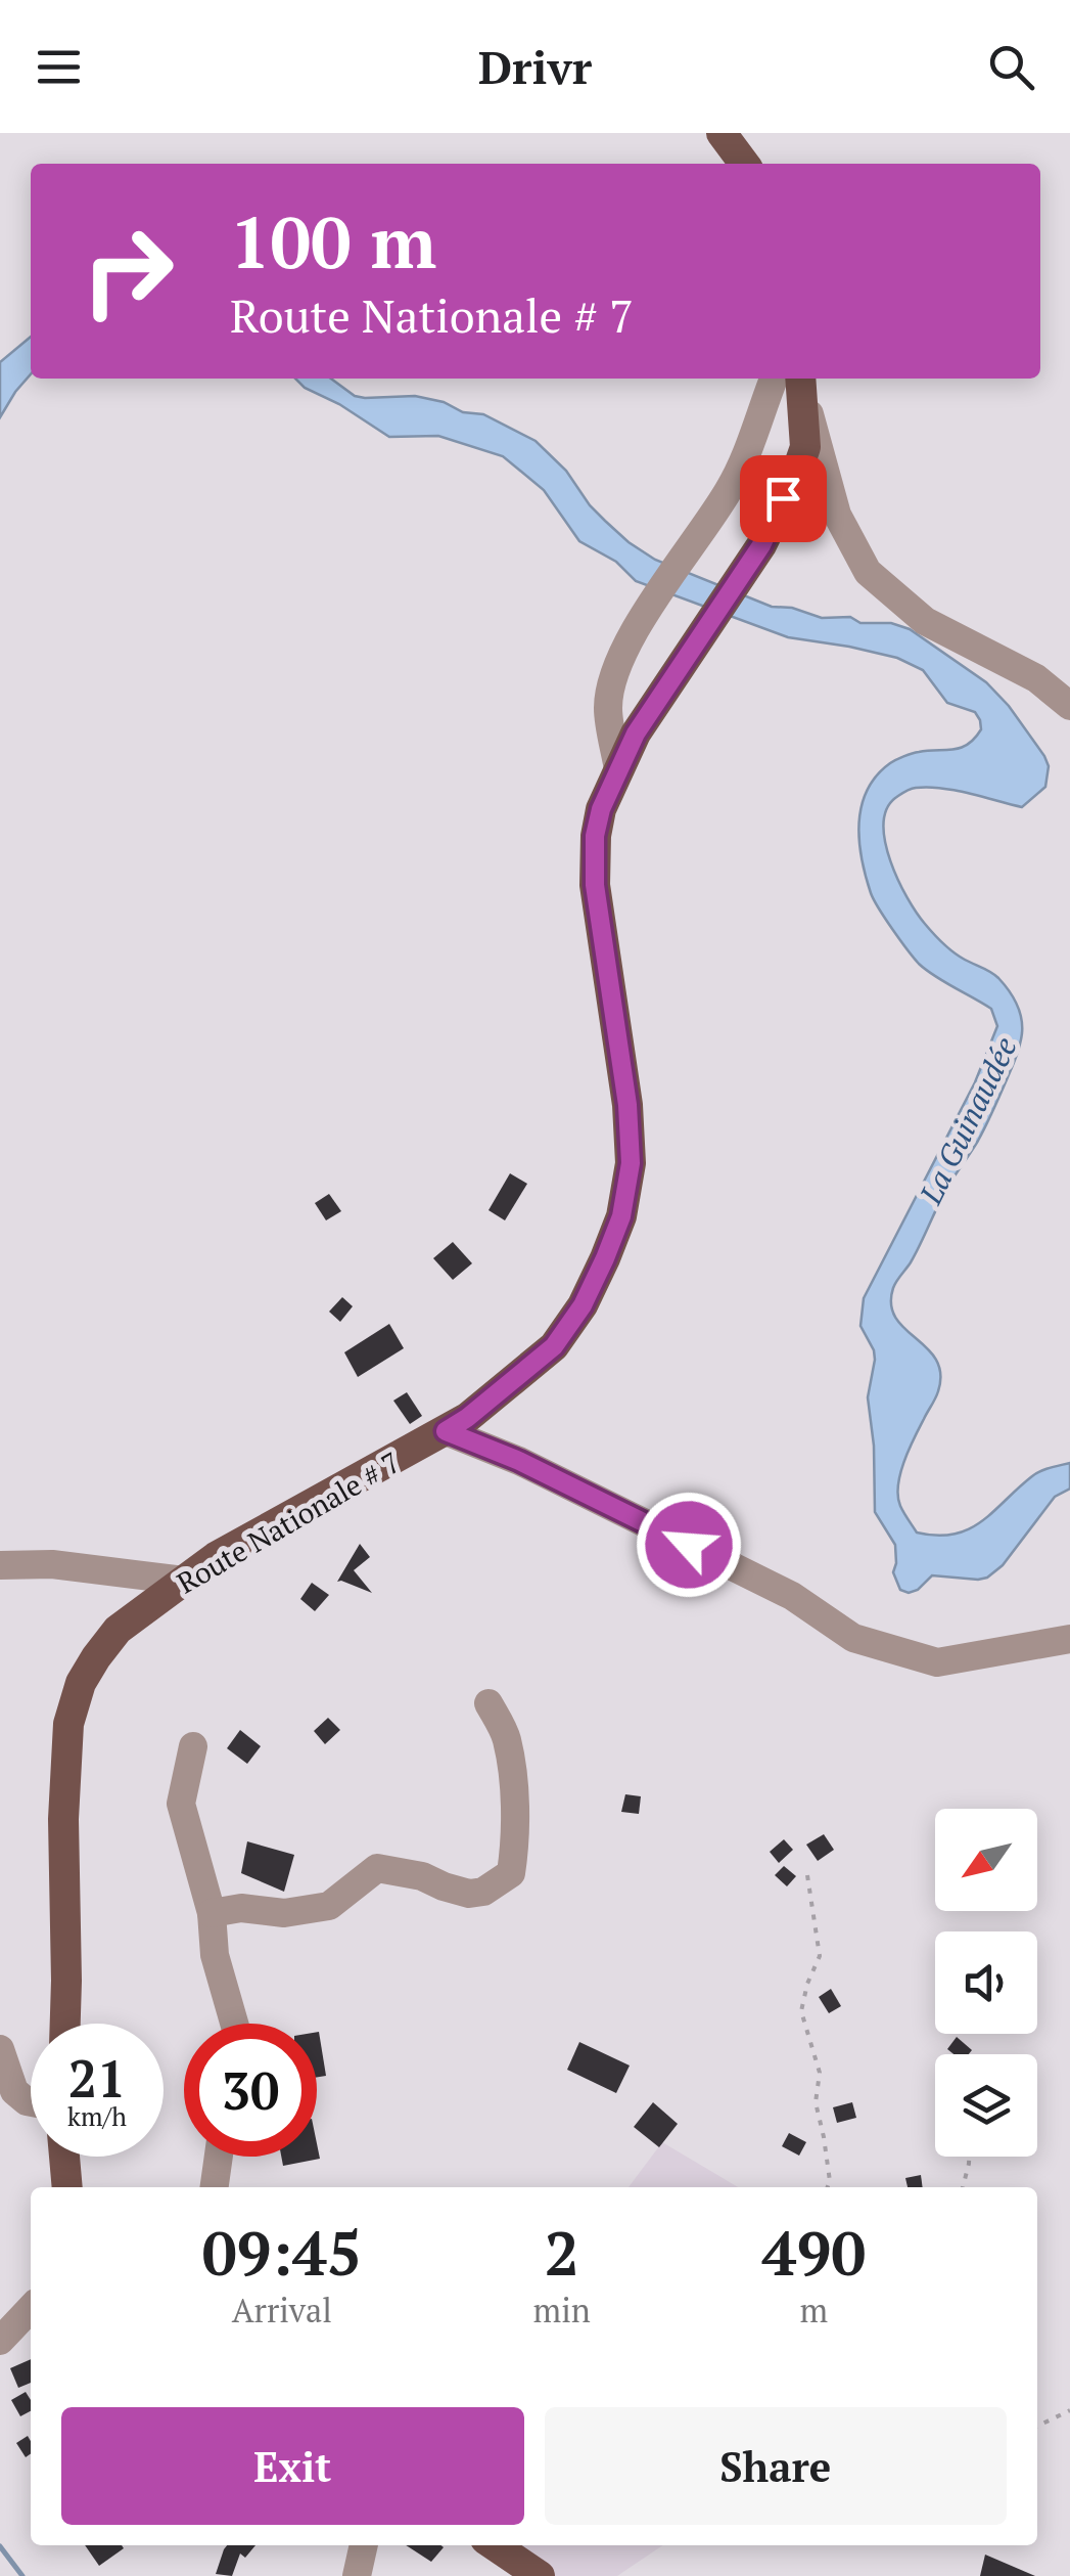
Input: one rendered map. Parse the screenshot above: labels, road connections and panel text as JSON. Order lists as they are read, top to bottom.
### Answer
{
  "streets": {
    "main road": ["Route Nationale # 7"]
  },
  "water": ["La Guinaudée"],
  "north": "bottom left",
  "page": {
    "header": "Drivr",
    "turn": ["100 m", "Route Nationale # 7"],
    "speed": "21 km/h",
    "limit": "30",
    "eta": [
      "09:45",
      "Arrival",
      "2",
      "min",
      "490",
      "m"
    ],
    "buttons": ["Exit", "Share"]
  }
}
